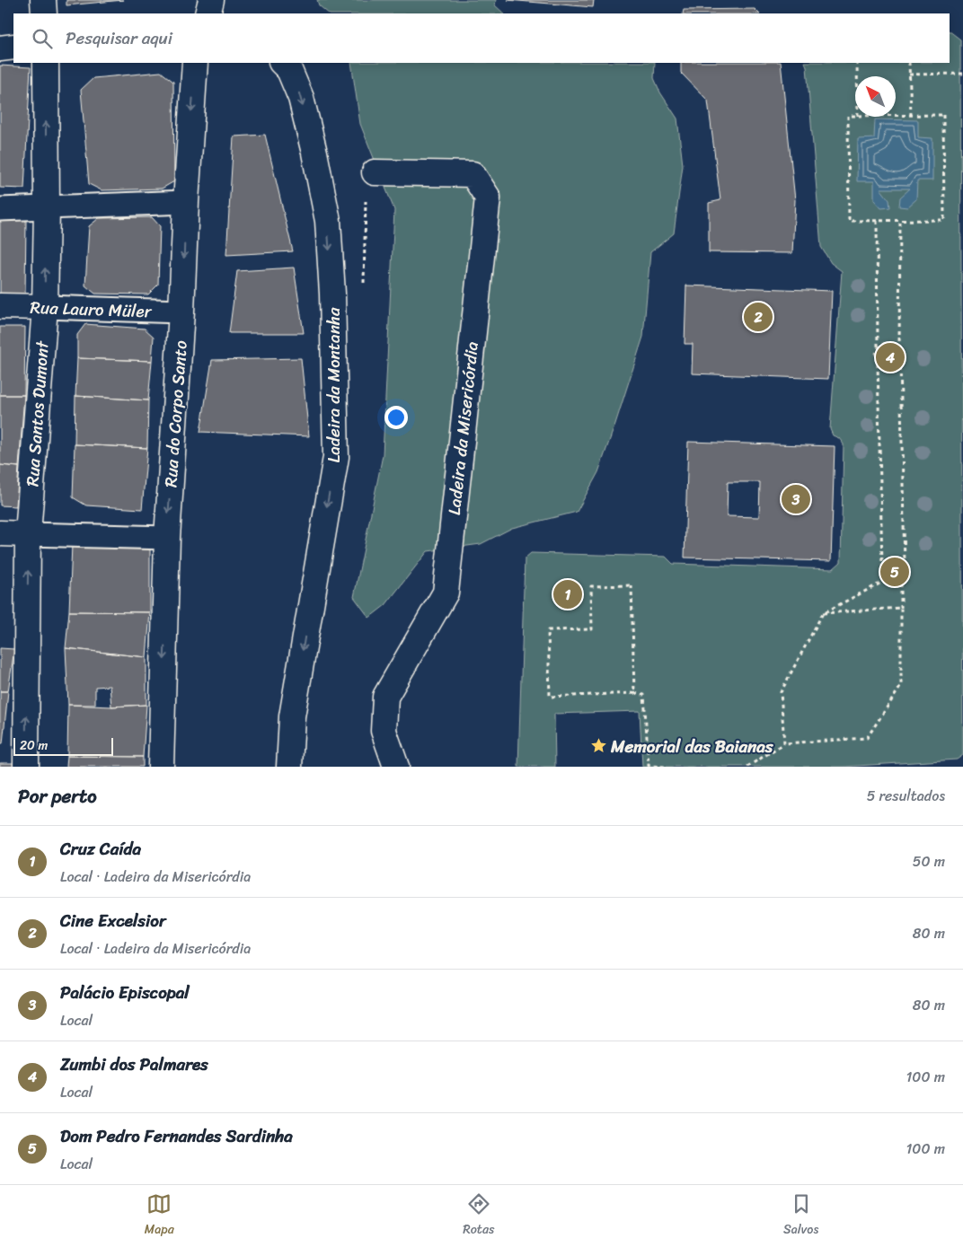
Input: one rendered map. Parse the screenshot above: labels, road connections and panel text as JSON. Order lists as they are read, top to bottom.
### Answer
{
  "streets": {
    "street": [
      "Rua Lauro Müler",
      "Ladeira da Montanha",
      "Rua Santos Dumont",
      "Rua do Corpo Santo",
      "Ladeira da Misericórdia"
    ]
  },
  "crossings": [
    ["Rua Lauro Müler", "Rua Santos Dumont"],
    ["Rua Lauro Müler", "Rua do Corpo Santo"]
  ],
  "one_way": ["Ladeira da Montanha", "Rua Santos Dumont", "Rua do Corpo Santo"],
  "places": {
    "place": ["Memorial das Baianas"]
  },
  "scale_bar": "20 m",
  "north": "top left",
  "page": {
    "search": "Pesquisar aqui",
    "pins": [
      "2",
      "4",
      "3",
      "5",
      "1"
    ],
    "scale": "20 m",
    "heading": ["Por perto", "5 resultados"],
    "list": [
      {
        "mark": "1",
        "name": "Cruz Caída",
        "note": "Local · Ladeira da Misericórdia",
        "value": "50 m"
      },
      {
        "mark": "2",
        "name": "Cine Excelsior",
        "note": "Local · Ladeira da Misericórdia",
        "value": "80 m"
      },
      {
        "mark": "3",
        "name": "Palácio Episcopal",
        "note": "Local",
        "value": "80 m"
      },
      {
        "mark": "4",
        "name": "Zumbi dos Palmares",
        "note": "Local",
        "value": "100 m"
      },
      {
        "mark": "5",
        "name": "Dom Pedro Fernandes Sardinha",
        "note": "Local",
        "value": "100 m"
      }
    ],
    "nav": ["Mapa", "Rotas", "Salvos"]
  }
}
